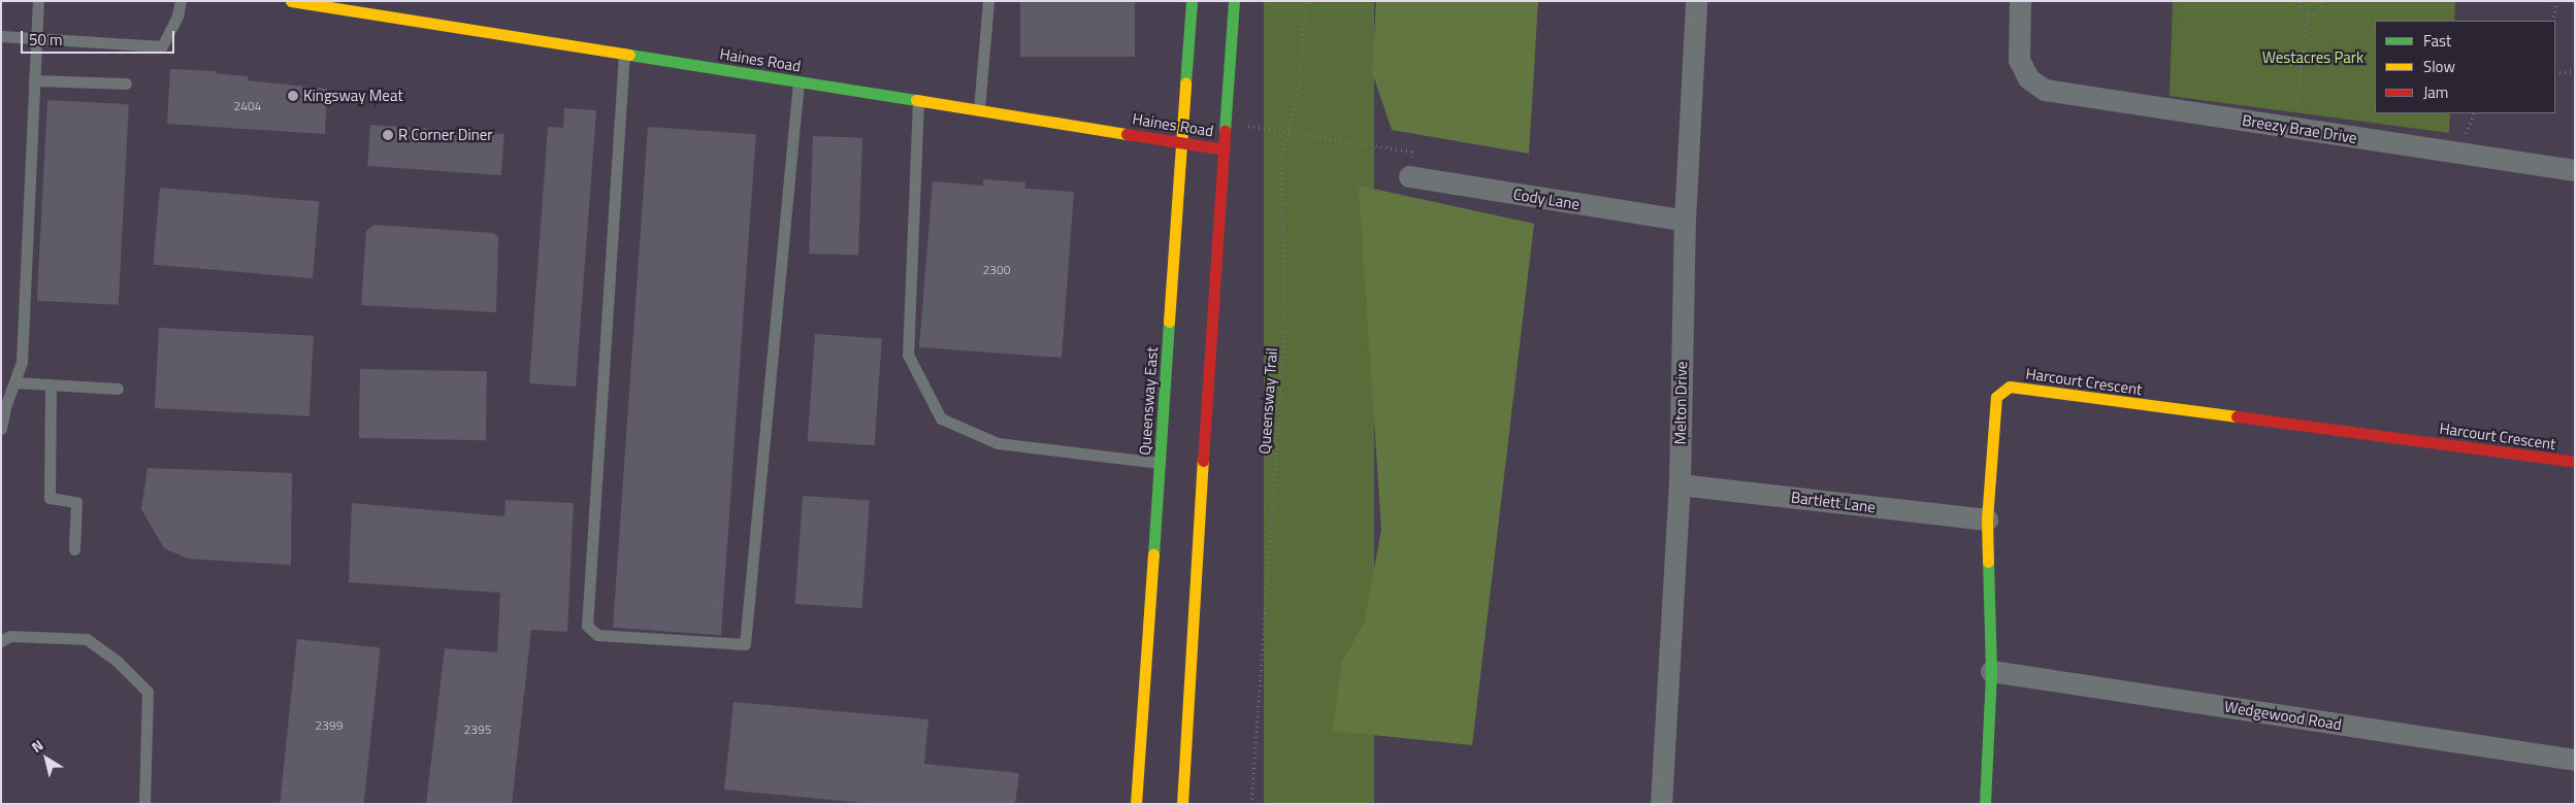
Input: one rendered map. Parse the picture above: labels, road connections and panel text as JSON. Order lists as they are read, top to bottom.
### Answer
{
  "streets": {
    "street": [
      "Haines Road",
      "Breezy Brae Drive",
      "Cody Lane",
      "Harcourt Crescent",
      "Queensway East",
      "Melton Drive",
      "Bartlett Lane",
      "Wedgewood Road"
    ],
    "path": ["Queensway Trail"]
  },
  "crossings": [
    ["Haines Road", "Queensway East"],
    ["Cody Lane", "Melton Drive"],
    ["Harcourt Crescent", "Bartlett Lane"],
    ["Harcourt Crescent", "Wedgewood Road"],
    ["Melton Drive", "Bartlett Lane"]
  ],
  "parks": ["Westacres Park"],
  "places": ["Kingsway Meat", "R Corner Diner"],
  "house_numbers": [
    "2404",
    "2300",
    "2399",
    "2395"
  ],
  "legend": ["Fast", "Slow", "Jam"],
  "scale_bar": "50 m",
  "north": "top left"
}
